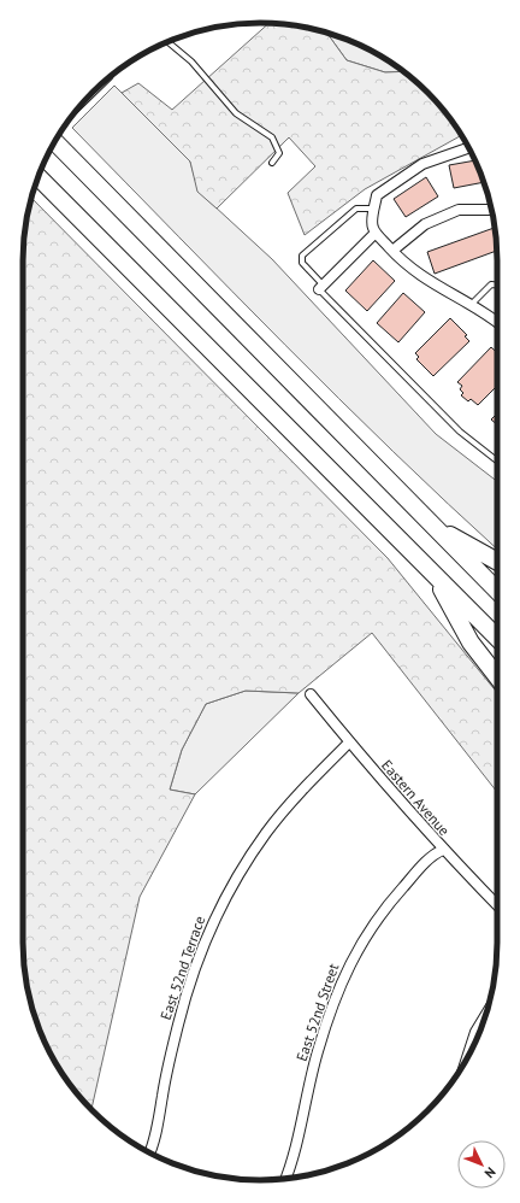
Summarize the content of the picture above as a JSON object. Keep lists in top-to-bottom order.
{
  "streets": {
    "street": ["Eastern Avenue", "East 52nd Terrace", "East 52nd Street"]
  },
  "crossings": [
    ["Eastern Avenue", "East 52nd Terrace"],
    ["Eastern Avenue", "East 52nd Street"]
  ],
  "north": "bottom right"
}
